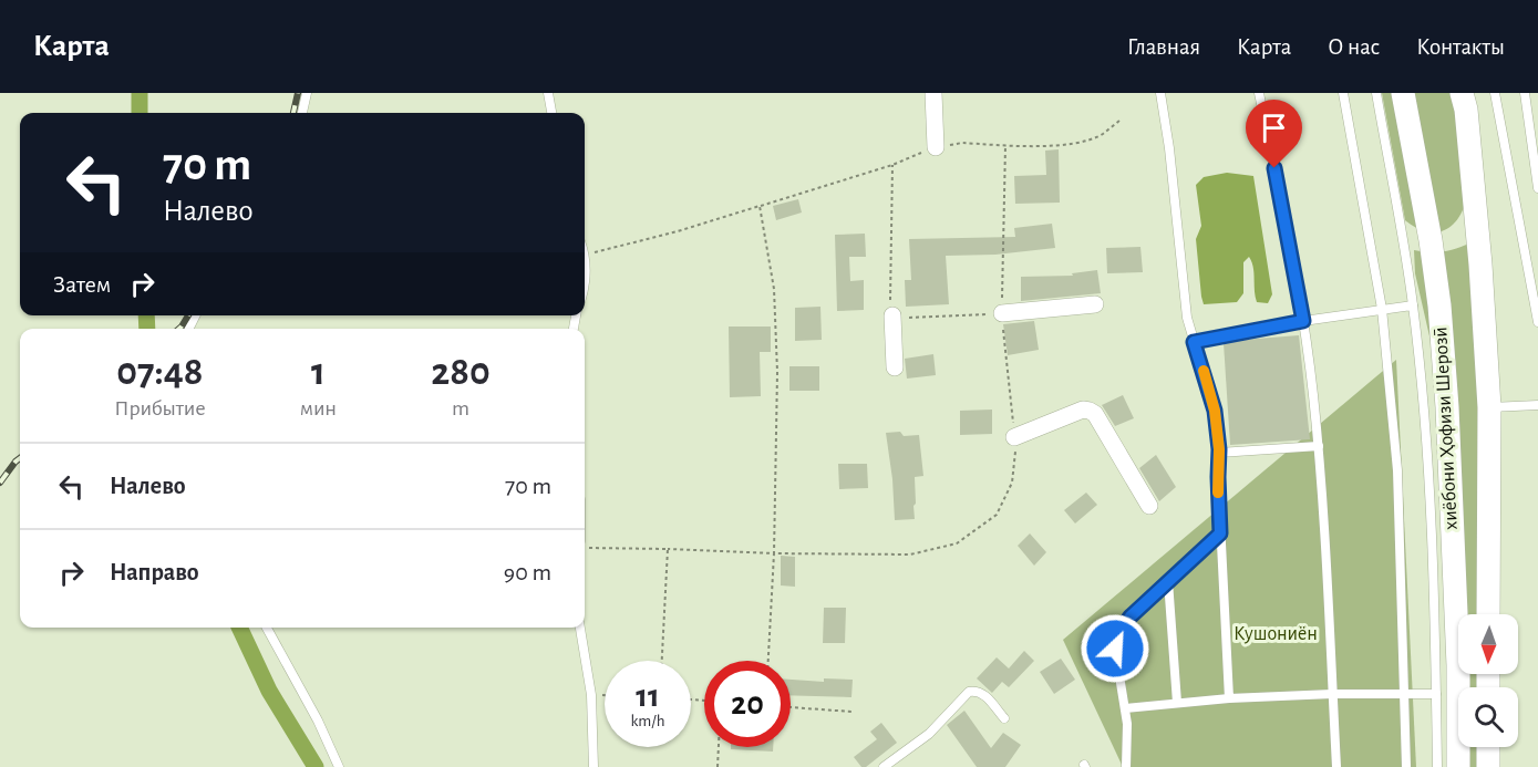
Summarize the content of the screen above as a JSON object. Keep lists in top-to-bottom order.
{
  "streets": {
    "main road": ["хиёбони Ҳофизи Шерозӣ"]
  },
  "parks": ["Кушониён"],
  "north": "bottom",
  "page": {
    "header": "Карта",
    "nav": [
      "Главная",
      "Карта",
      "О нас",
      "Контакты"
    ],
    "turn": ["70 m", "Налево"],
    "then": "Затем",
    "eta": [
      "07:48",
      "Прибытие",
      "1",
      "мин",
      "280",
      "m"
    ],
    "list": [
      {
        "name": "Налево",
        "value": "70 m"
      },
      {
        "name": "Направо",
        "value": "90 m"
      }
    ],
    "speed": "11 km/h",
    "limit": "20"
  }
}
